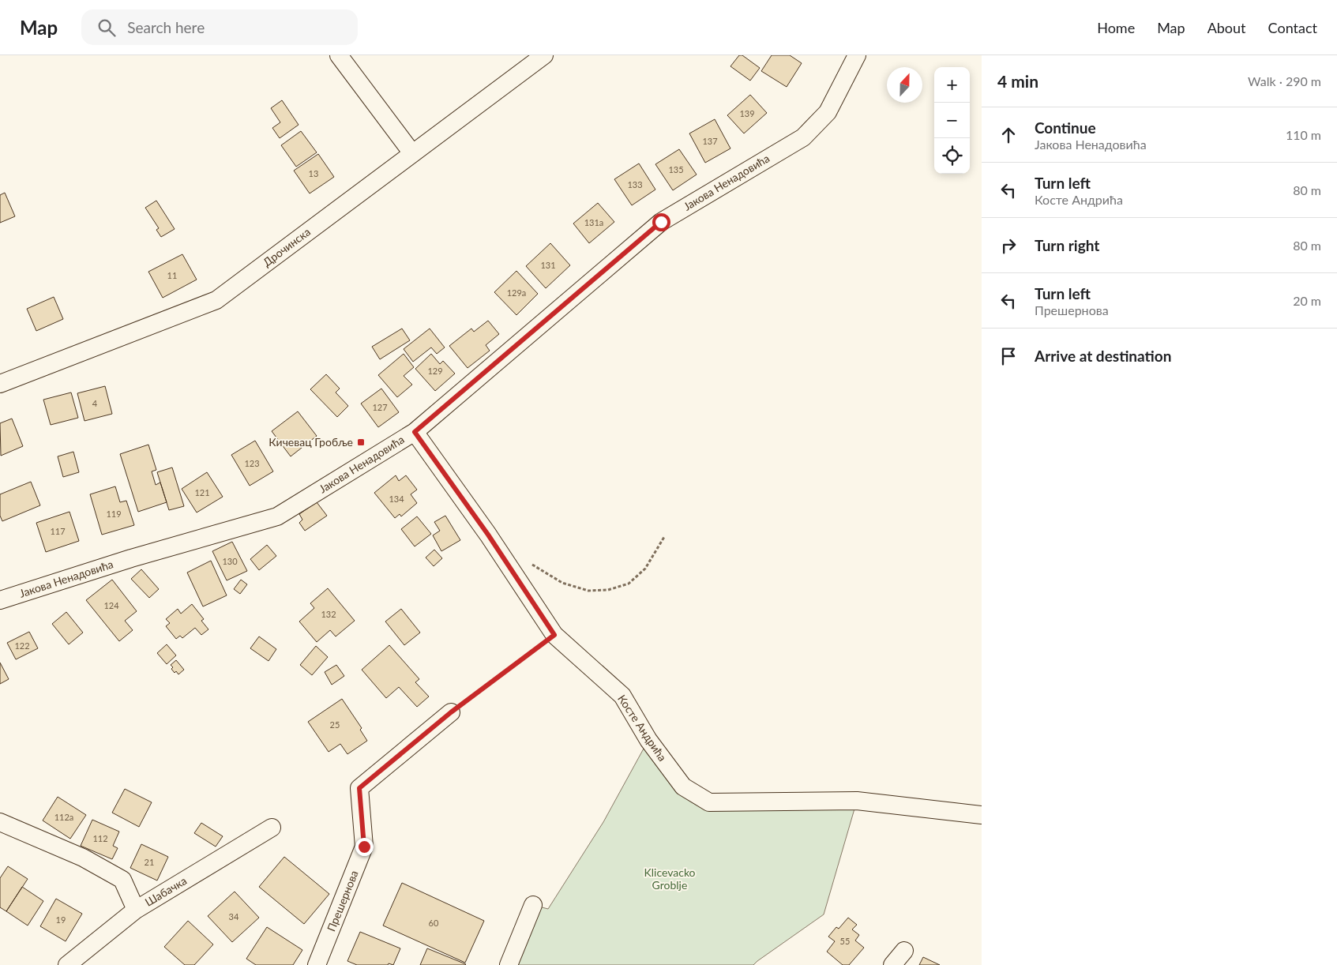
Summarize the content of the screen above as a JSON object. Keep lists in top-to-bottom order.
{
  "streets": {
    "street": [
      "Јакова Ненадовића",
      "Дрочинска",
      "Косте Андрића",
      "Шабачка",
      "Прешернова"
    ]
  },
  "crossings": [
    ["Јакова Ненадовића", "Косте Андрића"]
  ],
  "parks": ["Klicevacko Groblje"],
  "places": {
    "transit": ["Кичевац Гробље"]
  },
  "house_numbers": [
    "139",
    "137",
    "135",
    "13",
    "133",
    "131a",
    "131",
    "11",
    "129a",
    "129",
    "4",
    "127",
    "123",
    "121",
    "134",
    "119",
    "117",
    "130",
    "124",
    "132",
    "122",
    "25",
    "112a",
    "112",
    "21",
    "34",
    "19",
    "60",
    "55"
  ],
  "north": "top",
  "page": {
    "header": "Map",
    "search": "Search here",
    "nav": [
      "Home",
      "Map",
      "About",
      "Contact"
    ],
    "heading": ["4 min", "Walk · 290 m"],
    "map_buttons": ["+", "−"],
    "list": [
      ["Continue", "Јакова Ненадовића", "110 m"],
      ["Turn left", "Косте Андрића", "80 m"],
      ["Turn right", "80 m"],
      ["Turn left", "Прешернова", "20 m"],
      "Arrive at destination"
    ]
  }
}
